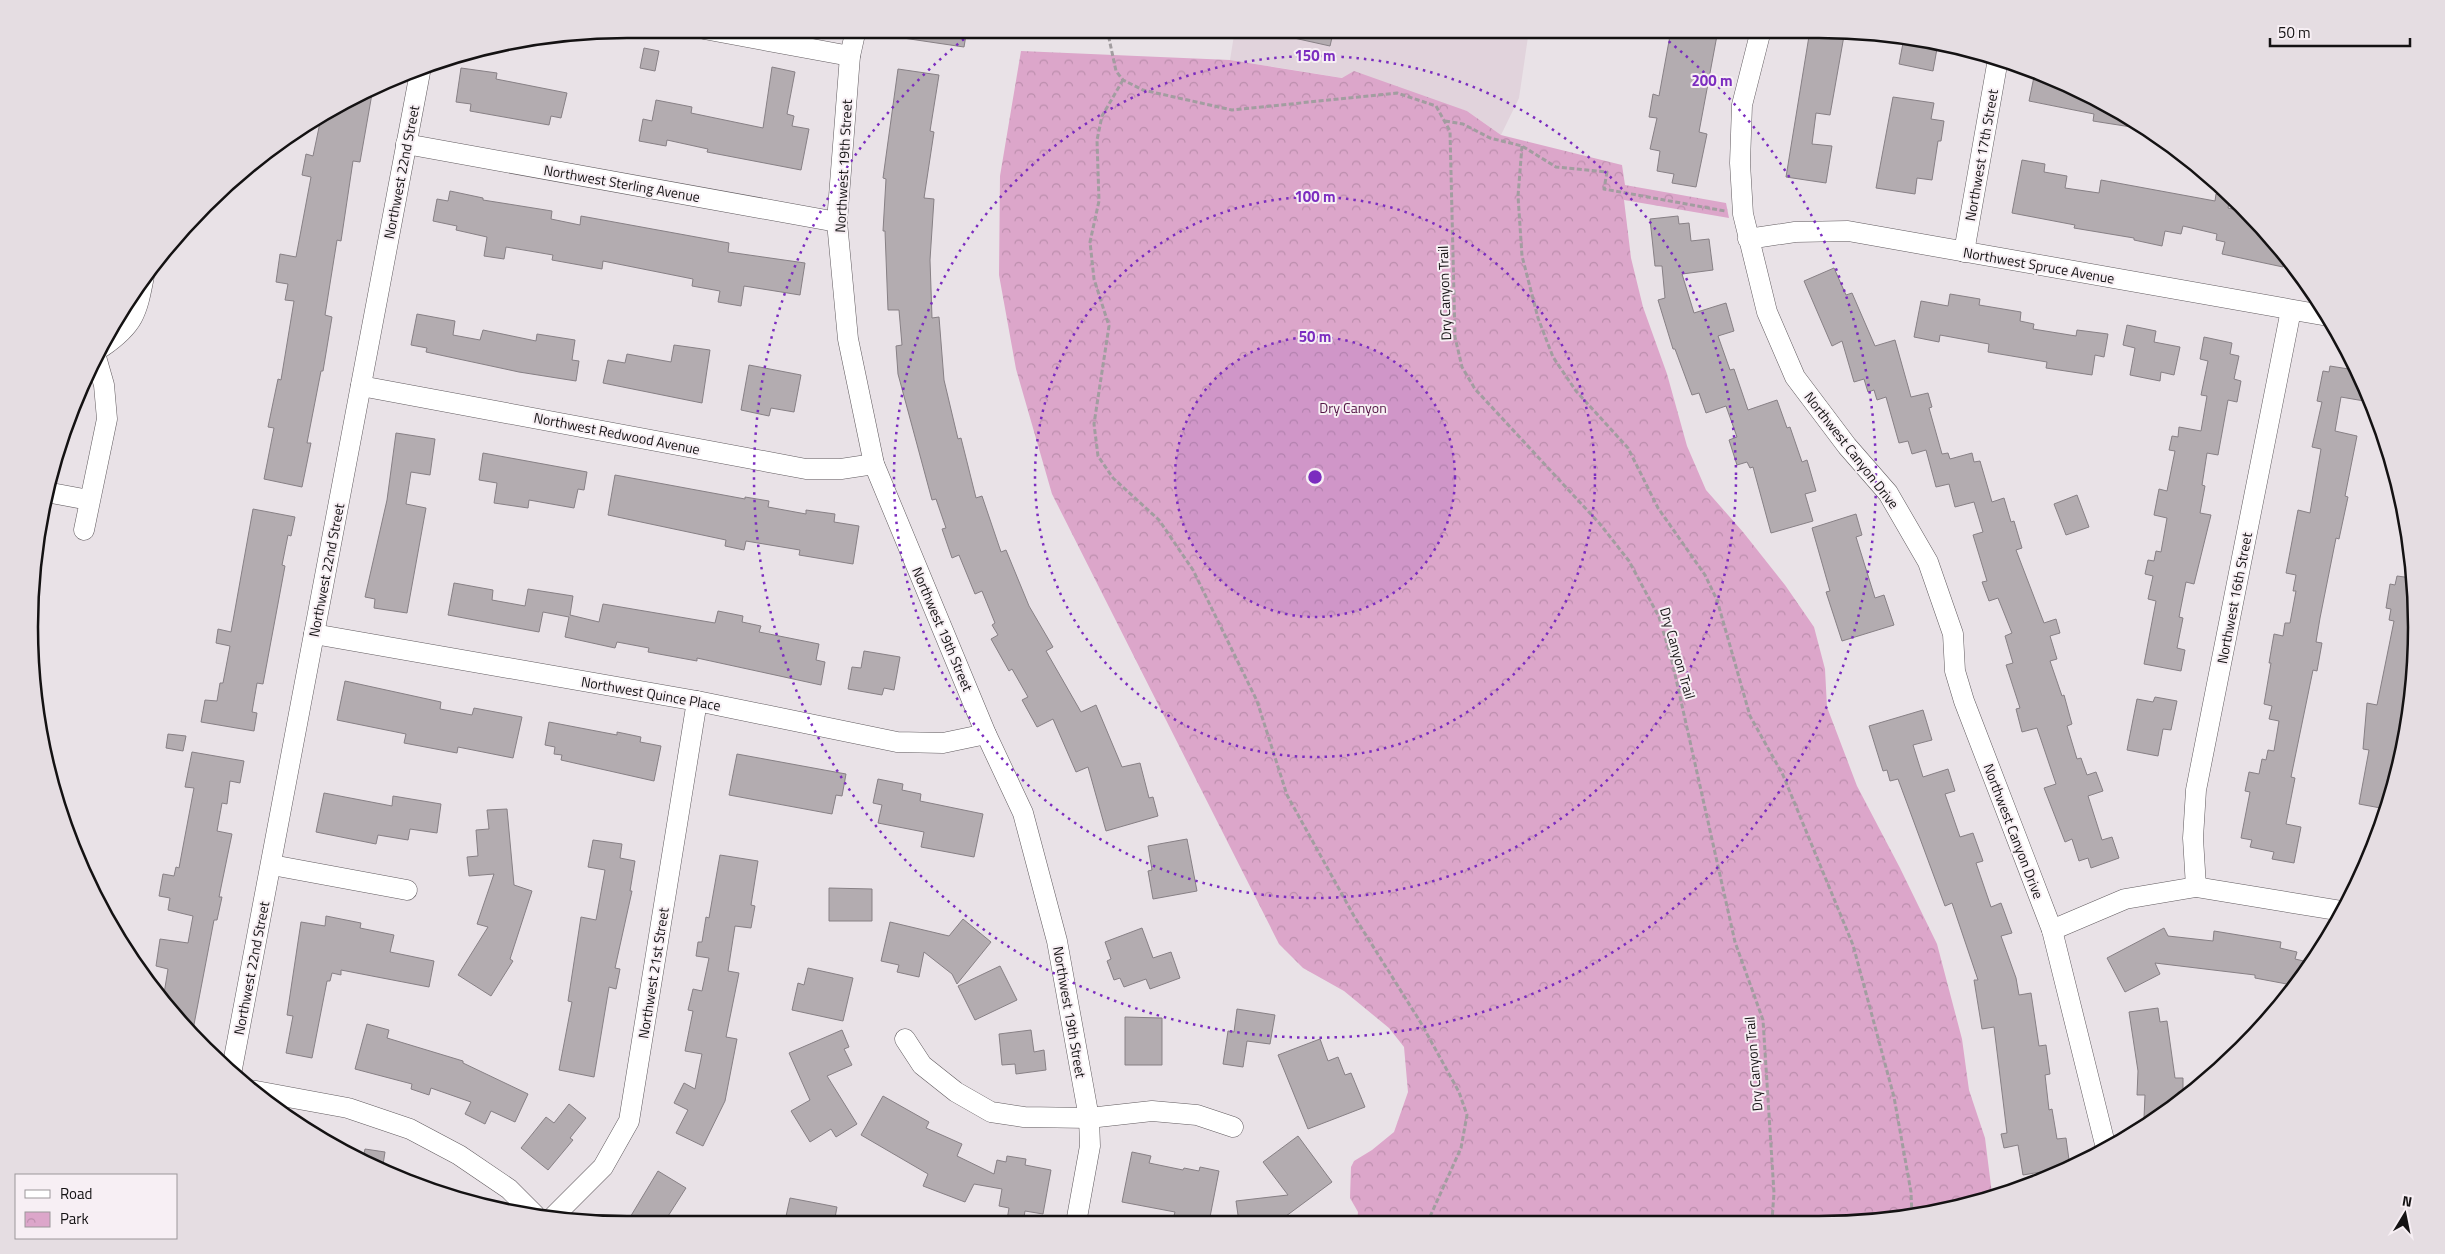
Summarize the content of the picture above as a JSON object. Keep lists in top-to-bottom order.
{
  "streets": {
    "street": [
      "Northwest 17th Street",
      "Northwest 19th Street",
      "Northwest 22nd Street",
      "Northwest Sterling Avenue",
      "Northwest Spruce Avenue",
      "Northwest Redwood Avenue",
      "Northwest Canyon Drive",
      "Northwest 16th Street",
      "Northwest Quince Place",
      "Northwest 21st Street"
    ],
    "path": ["Dry Canyon Trail"]
  },
  "crossings": [
    ["Northwest 17th Street", "Northwest Spruce Avenue"],
    ["Northwest 19th Street", "Northwest Sterling Avenue"],
    ["Northwest 19th Street", "Northwest Redwood Avenue"],
    ["Northwest 19th Street", "Northwest Quince Place"],
    ["Northwest 22nd Street", "Northwest Sterling Avenue"],
    ["Northwest 22nd Street", "Northwest Redwood Avenue"],
    ["Northwest 22nd Street", "Northwest Quince Place"],
    ["Northwest Spruce Avenue", "Northwest Canyon Drive"],
    ["Northwest Spruce Avenue", "Northwest 16th Street"],
    ["Northwest Quince Place", "Northwest 21st Street"]
  ],
  "parks": ["Dry Canyon"],
  "legend": ["Road", "Park"],
  "scale_bar": "50 m",
  "north": "top",
  "rings": [
    "150 m",
    "200 m",
    "100 m",
    "50 m"
  ]
}
